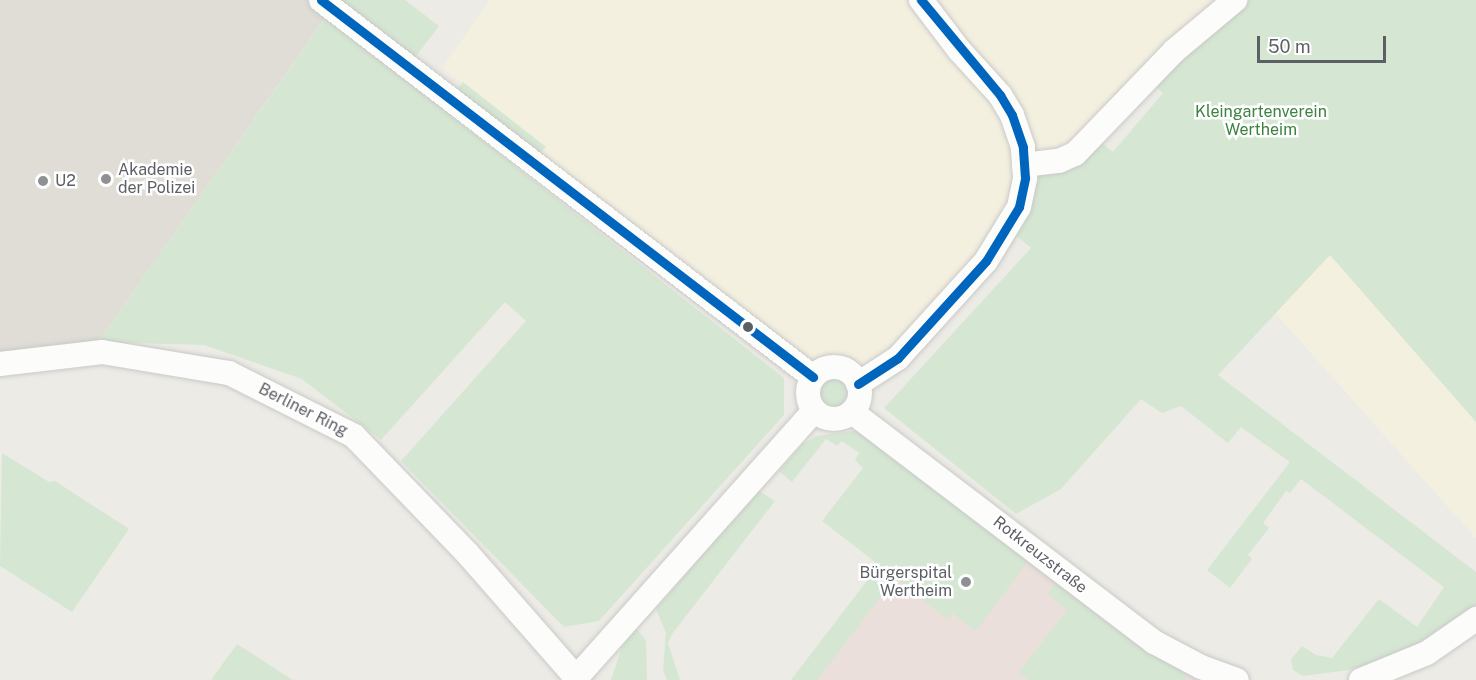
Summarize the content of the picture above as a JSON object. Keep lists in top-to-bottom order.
{
  "streets": {
    "street": ["Berliner Ring", "Rotkreuzstraße"]
  },
  "parks": ["Kleingartenverein Wertheim"],
  "places": ["Akademie der Polizei", "U2", "Bürgerspital Wertheim"],
  "scale_bar": "50 m"
}
